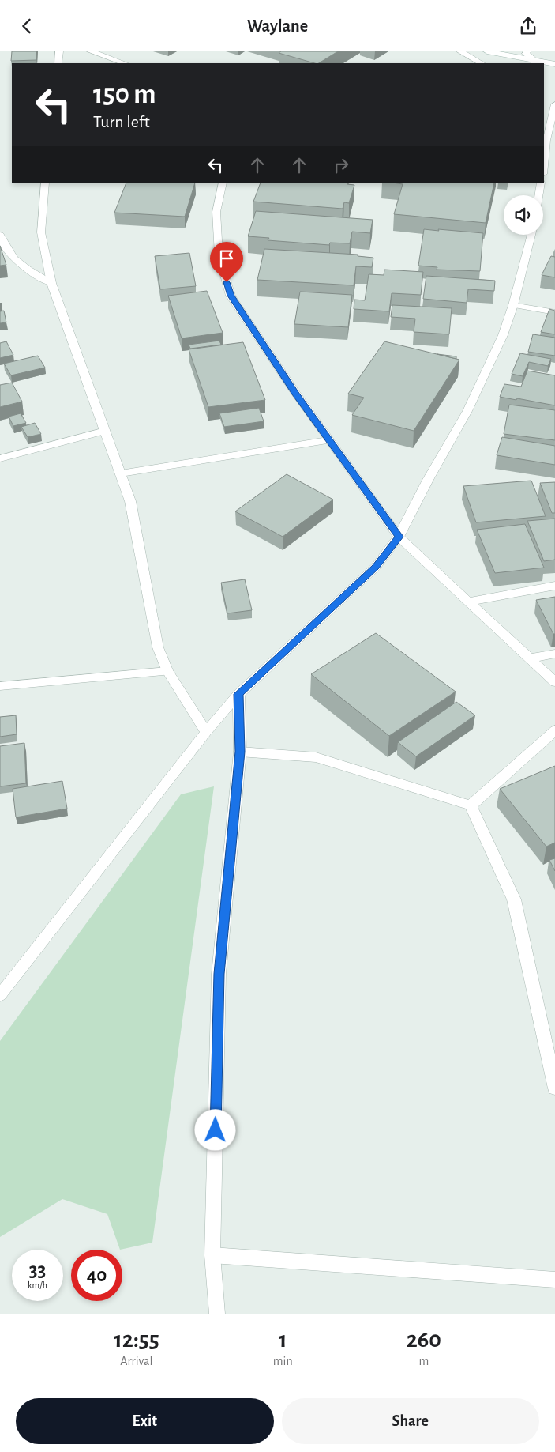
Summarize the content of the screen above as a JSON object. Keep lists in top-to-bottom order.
{
  "page": {
    "header": "Waylane",
    "turn": ["150 m", "Turn left"],
    "speed": "33 km/h",
    "limit": "40",
    "eta": [
      "12:55",
      "Arrival",
      "1",
      "min",
      "260",
      "m"
    ],
    "buttons": ["Exit", "Share"]
  }
}
